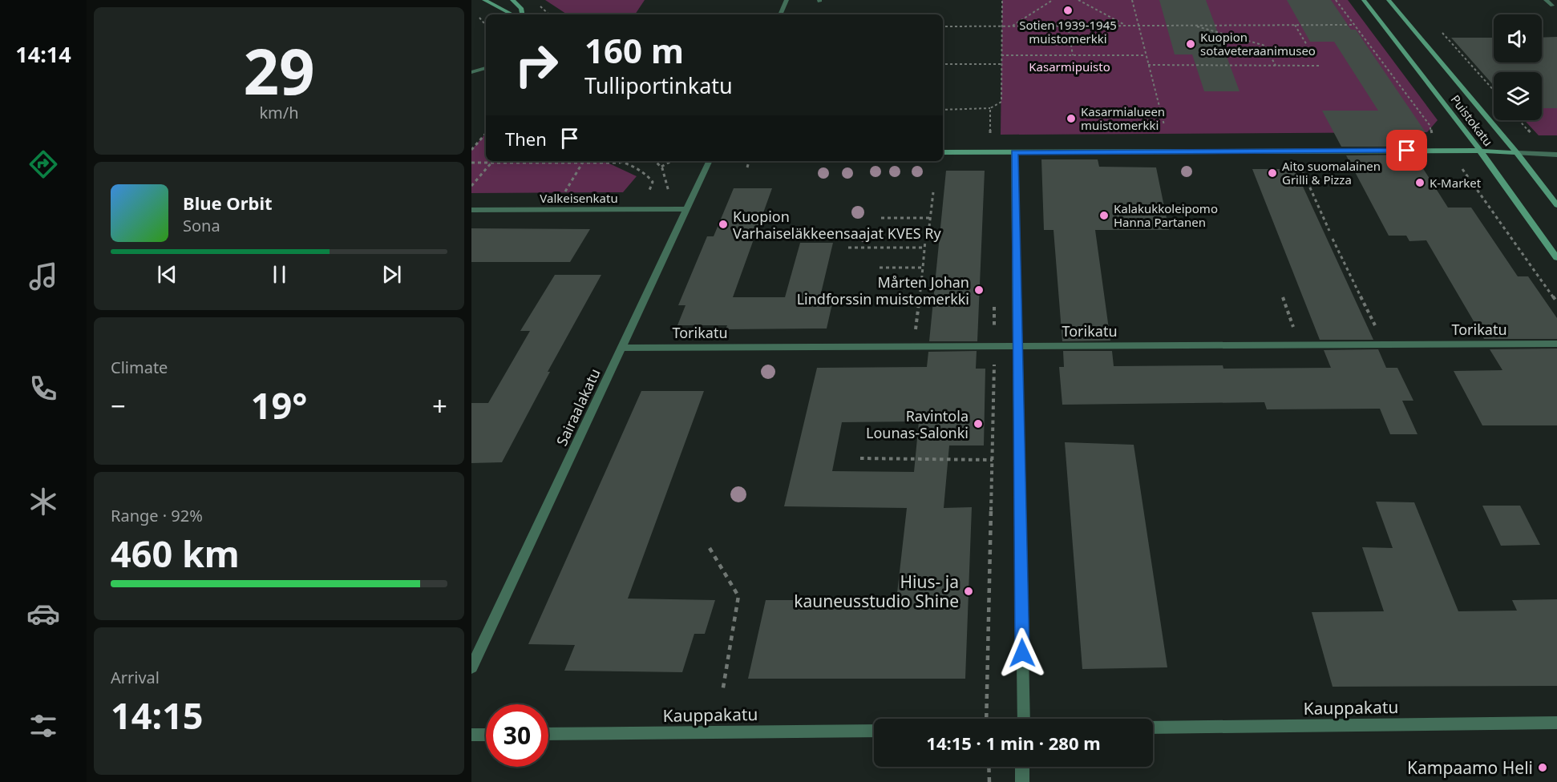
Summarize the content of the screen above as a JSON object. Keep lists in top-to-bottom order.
{
  "streets": {
    "main road": ["Puistokatu"],
    "street": [
      "Valkeisenkatu",
      "Torikatu",
      "Sairaalakatu",
      "Kauppakatu"
    ]
  },
  "crossings": [
    ["Valkeisenkatu", "Sairaalakatu"],
    ["Torikatu", "Sairaalakatu"]
  ],
  "parks": ["Kasarmipuisto"],
  "places": [
    "Sotien 1939-1945 muistomerkki",
    "Kuopion sotaveteraanimuseo",
    "Kasarmialueen muistomerkki",
    "Aito suomalainen Grilli & Pizza",
    "K-Market",
    "Kalakukkoleipomo Hanna Partanen",
    "Kuopion Varhaiseläkkeensaajat KVES Ry",
    "Mårten Johan Lindforssin muistomerkki",
    "Ravintola Lounas-Salonki",
    "Hius- ja kauneusstudio Shine",
    "Kampaamo Heli"
  ],
  "page": {
    "tabs": "14:14",
    "tile": [
      ["29", "km/h"],
      "Climate",
      ["Range · 92%", "460 km"],
      ["Arrival", "14:15"]
    ],
    "turn": ["160 m", "Tulliportinkatu"],
    "then": "Then",
    "song": ["Blue Orbit", "Sona"],
    "heat": ["−", "19°", "+"],
    "limit": "30",
    "trip": "14:15 · 1 min · 280 m"
  }
}
